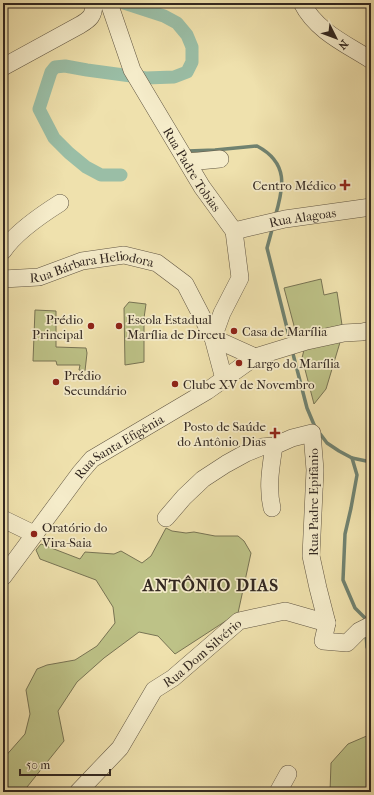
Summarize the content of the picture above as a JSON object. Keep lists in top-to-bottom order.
{
  "streets": {
    "street": [
      "Rua Padre Tobias",
      "Rua Alagoas",
      "Rua Bárbara Heliodora",
      "Rua Santa Efigênia",
      "Rua Padre Epifânio",
      "Rua Dom Silvério"
    ]
  },
  "crossings": [
    ["Rua Padre Tobias", "Rua Alagoas"],
    ["Rua Padre Tobias", "Rua Bárbara Heliodora"],
    ["Rua Bárbara Heliodora", "Rua Santa Efigênia"],
    ["Rua Padre Epifânio", "Rua Dom Silvério"]
  ],
  "districts": ["ANTÔNIO DIAS"],
  "places": {
    "health": ["Centro Médico", "Posto de Saúde do Antônio Dias"],
    "other": [
      "Prédio Principal",
      "Escola Estadual Marília de Dirceu",
      "Casa de Marília",
      "Largo do Marília",
      "Prédio Secundário",
      "Clube XV de Novembro",
      "Oratório do Vira-Saia"
    ]
  },
  "scale_bar": "50 m",
  "north": "bottom right"
}
